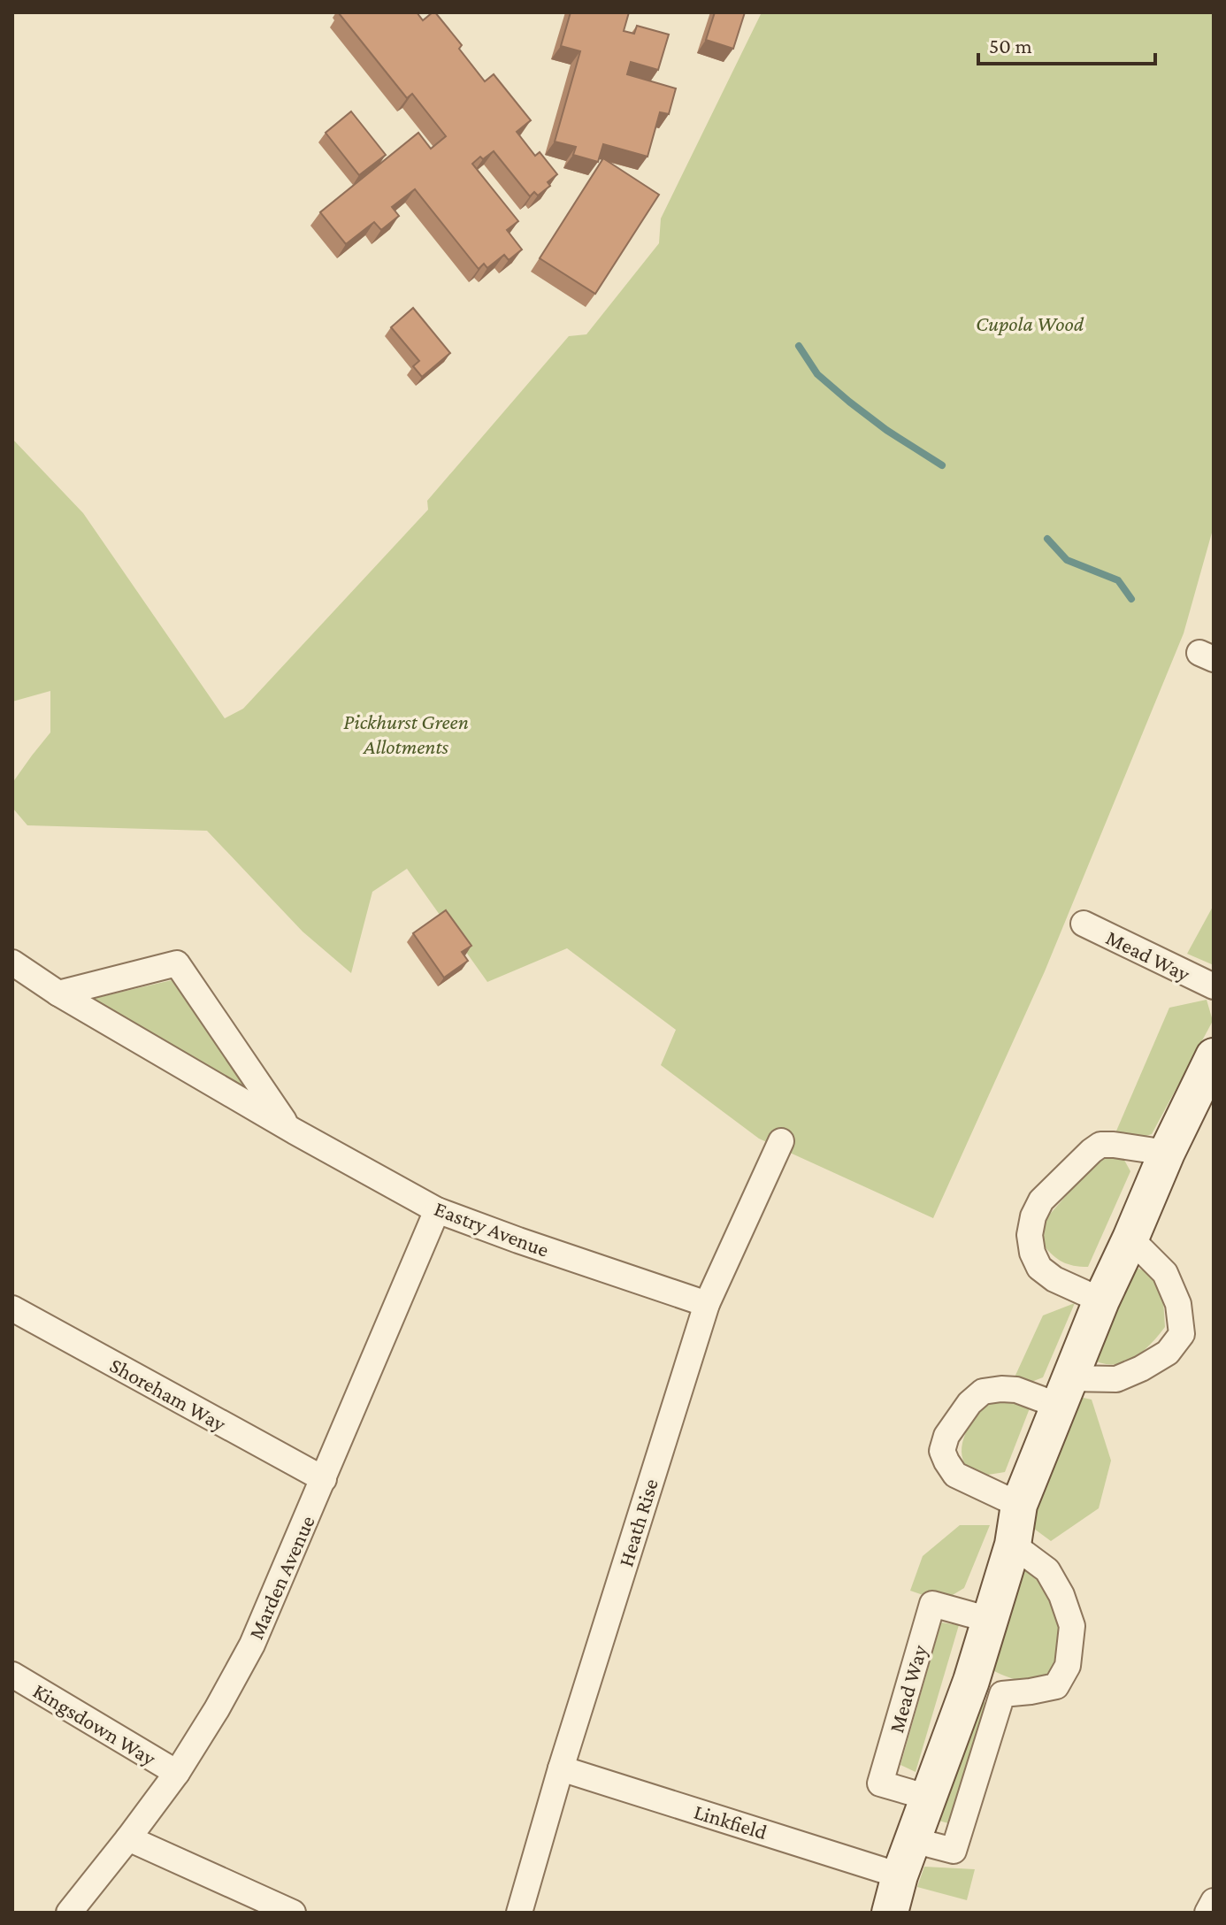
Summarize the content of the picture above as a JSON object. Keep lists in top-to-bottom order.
{
  "streets": {
    "street": [
      "Mead Way",
      "Eastry Avenue",
      "Shoreham Way",
      "Heath Rise",
      "Marden Avenue",
      "Kingsdown Way",
      "Linkfield"
    ]
  },
  "crossings": [
    ["Eastry Avenue", "Heath Rise"],
    ["Eastry Avenue", "Marden Avenue"],
    ["Shoreham Way", "Marden Avenue"],
    ["Heath Rise", "Linkfield"],
    ["Marden Avenue", "Kingsdown Way"]
  ],
  "parks": ["Cupola Wood", "Pickhurst Green Allotments"],
  "scale_bar": "50 m"
}
